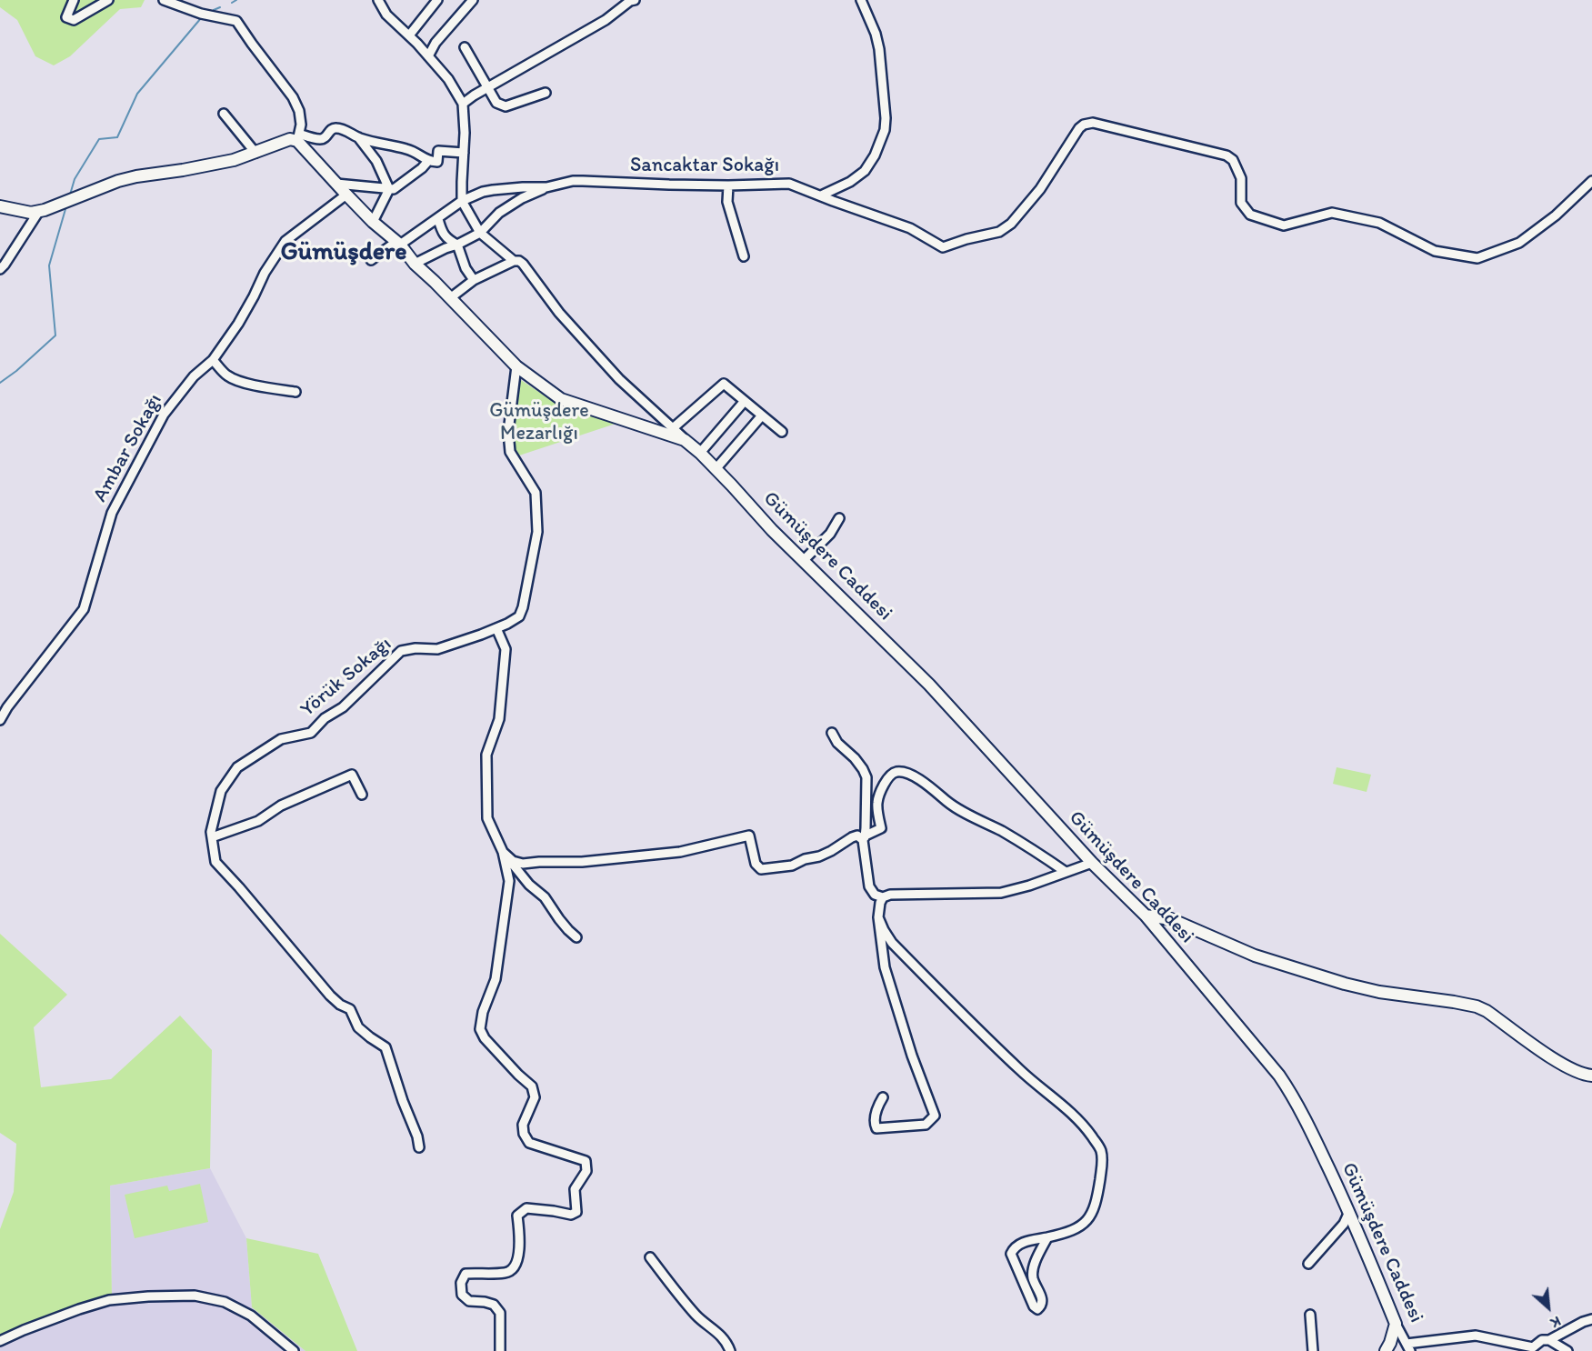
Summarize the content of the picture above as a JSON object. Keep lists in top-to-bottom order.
{
  "streets": {
    "street": [
      "Sancaktar Sokağı",
      "Ambar Sokağı",
      "Gümüşdere Caddesi",
      "Yörük Sokağı"
    ]
  },
  "crossings": [
    ["Sancaktar Sokağı", "Gümüşdere Caddesi"],
    ["Ambar Sokağı", "Gümüşdere Caddesi"],
    ["Gümüşdere Caddesi", "Yörük Sokağı"]
  ],
  "districts": ["Gümüşdere"],
  "parks": ["Gümüşdere Mezarlığı"],
  "north": "bottom right"
}
